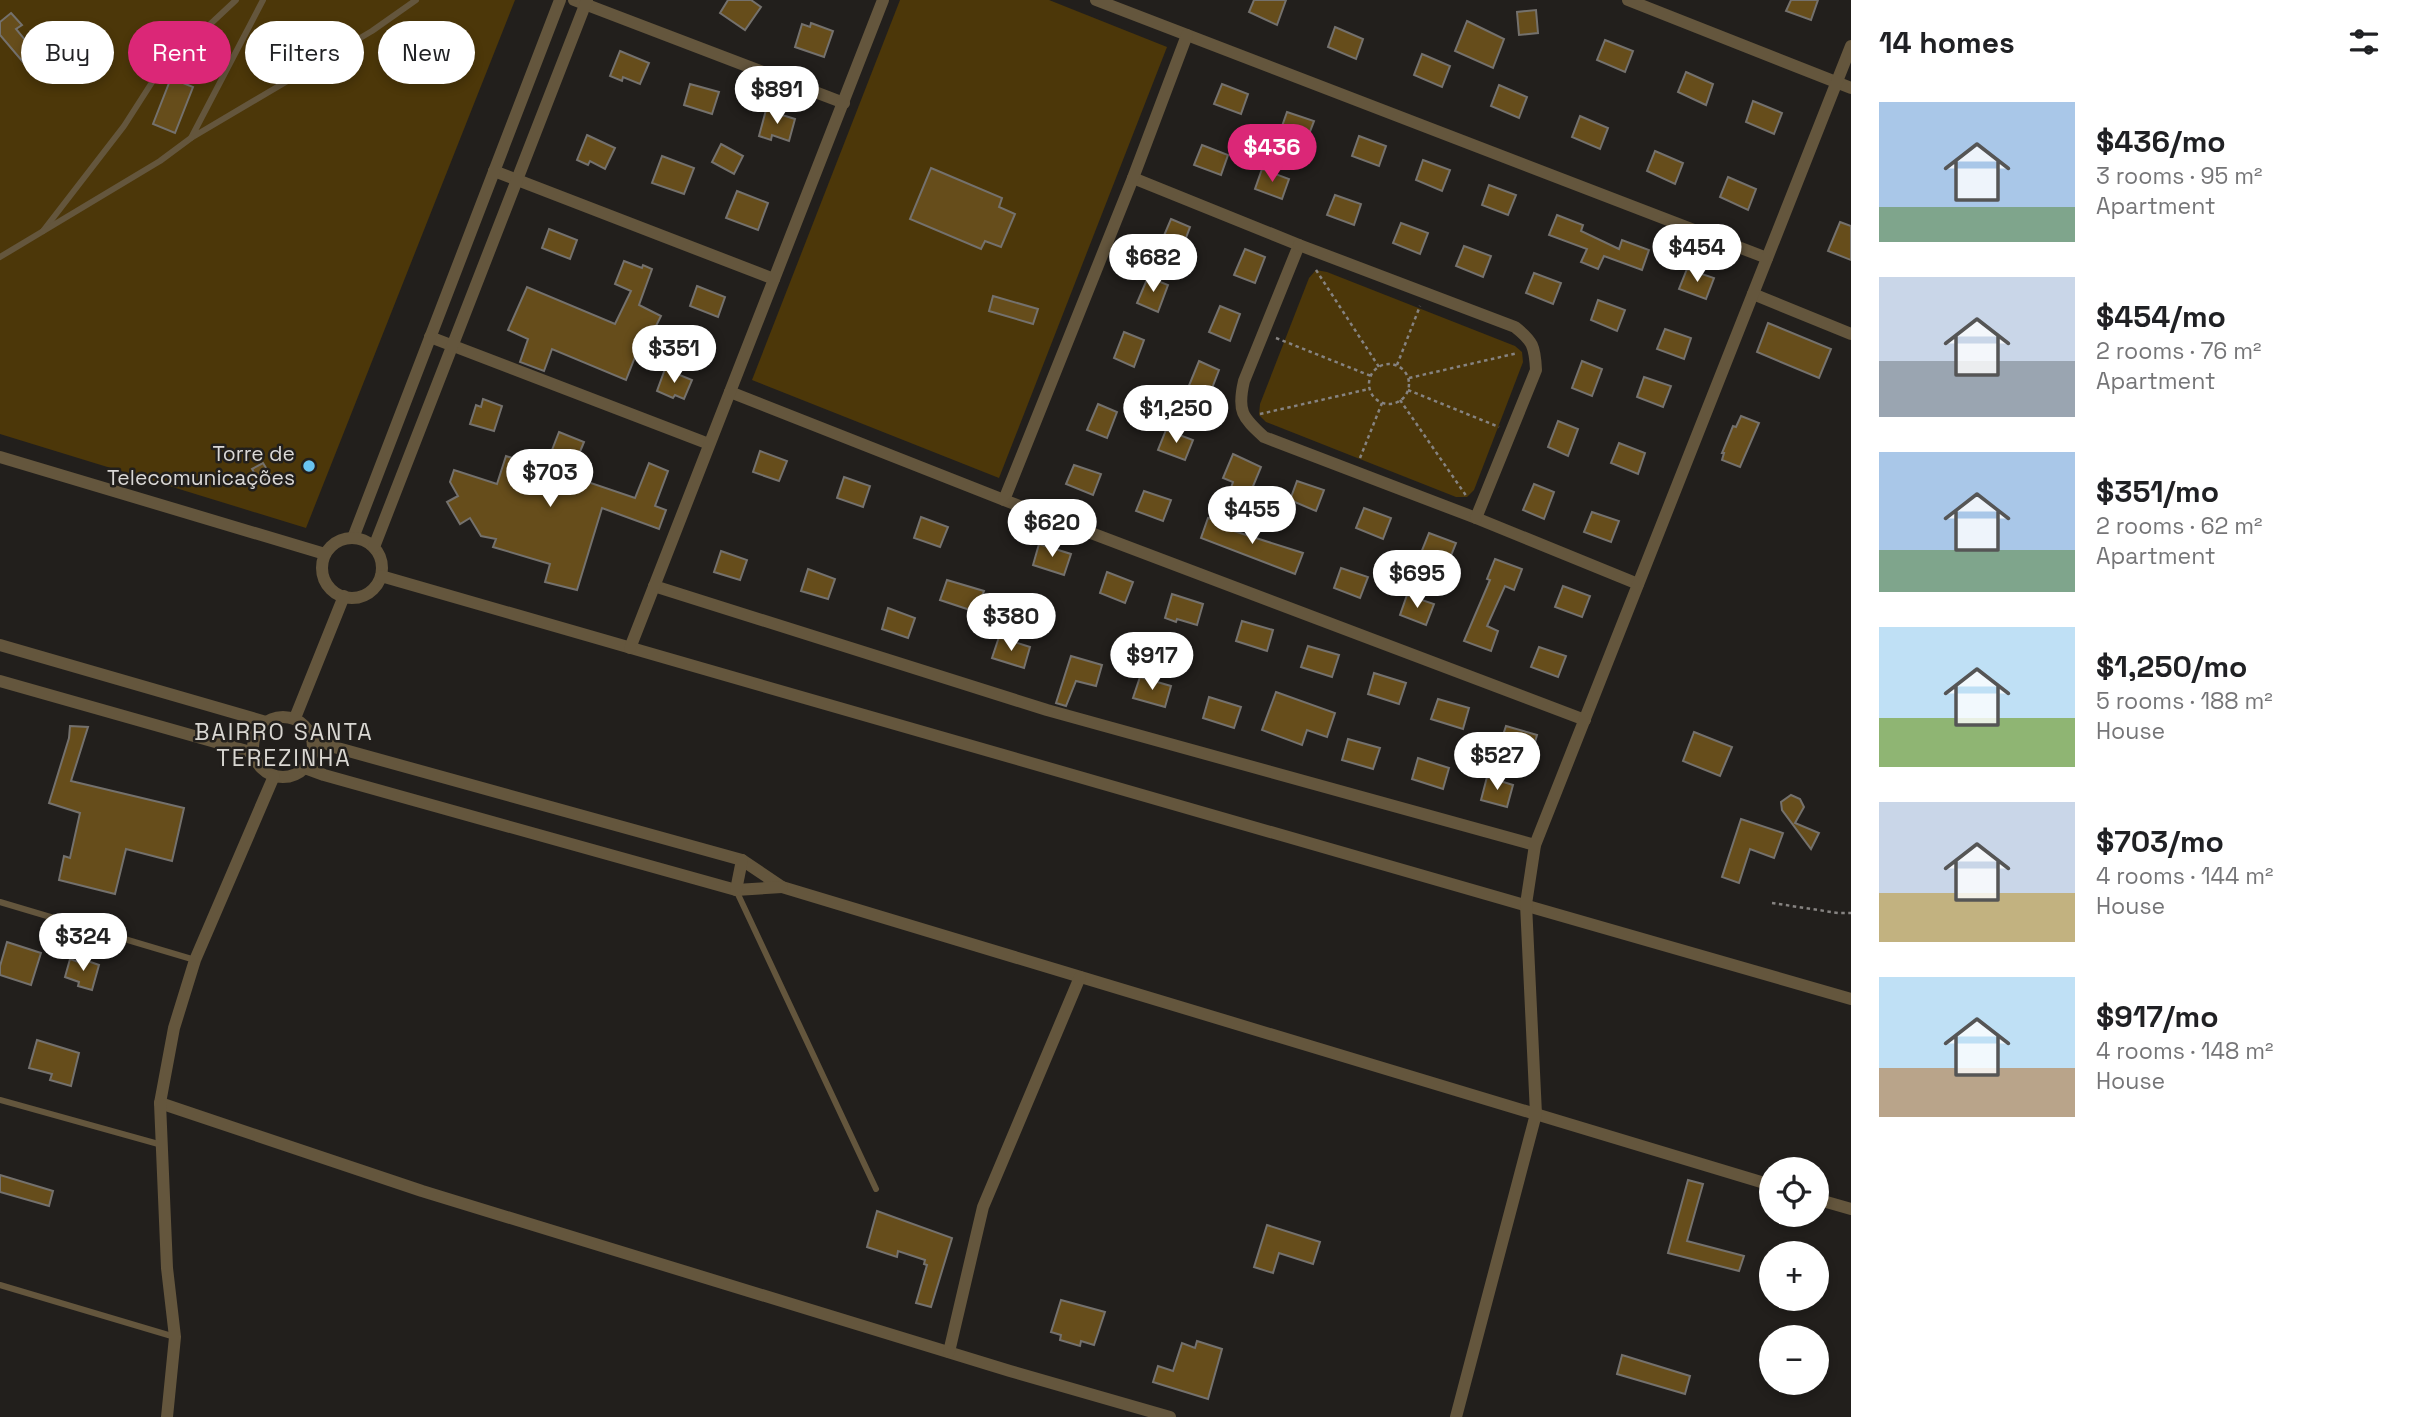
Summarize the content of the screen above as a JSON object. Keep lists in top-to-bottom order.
{
  "districts": ["BAIRRO SANTA TEREZINHA"],
  "places": ["Torre de Telecomunicações"],
  "page": {
    "heading": "14 homes",
    "chip": [
      "Buy",
      "Rent",
      "Filters",
      "New"
    ],
    "price": [
      "$891",
      "$436",
      "$454",
      "$682",
      "$351",
      "$1,250",
      "$703",
      "$455",
      "$620",
      "$695",
      "$380",
      "$917",
      "$527",
      "$324"
    ],
    "list": [
      {
        "name": "$436/mo",
        "note": "3 rooms · 95 m² · Apartment"
      },
      {
        "name": "$454/mo",
        "note": "2 rooms · 76 m² · Apartment"
      },
      {
        "name": "$351/mo",
        "note": "2 rooms · 62 m² · Apartment"
      },
      {
        "name": "$1,250/mo",
        "note": "5 rooms · 188 m² · House"
      },
      {
        "name": "$703/mo",
        "note": "4 rooms · 144 m² · House"
      },
      {
        "name": "$917/mo",
        "note": "4 rooms · 148 m² · House"
      }
    ],
    "map_buttons": ["+", "−"]
  }
}
